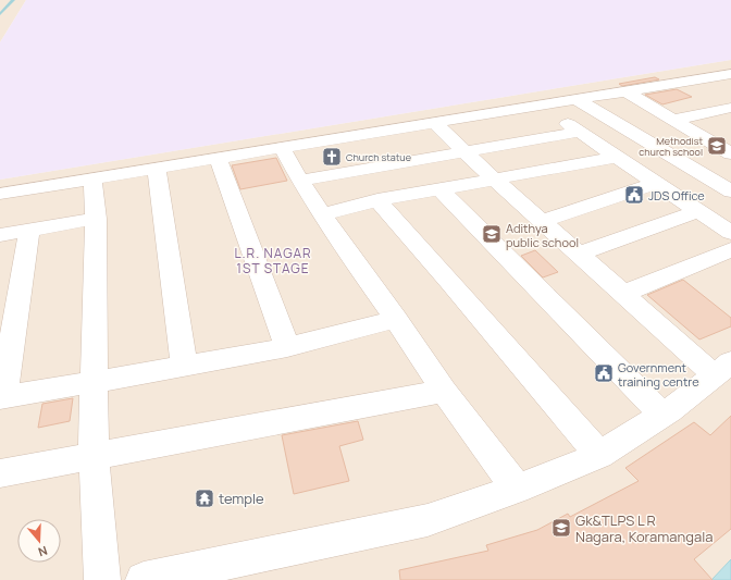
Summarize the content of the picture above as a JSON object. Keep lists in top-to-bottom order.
{
  "districts": ["L.R. NAGAR 1ST STAGE"],
  "places": {
    "school or university": ["Methodist church school", "Adithya public school", "Gk&TLPS L R Nagara, Koramangala"],
    "church": ["Church statue"],
    "public building": ["JDS Office", "Government training centre"],
    "temple": ["temple"]
  },
  "north": "bottom"
}
